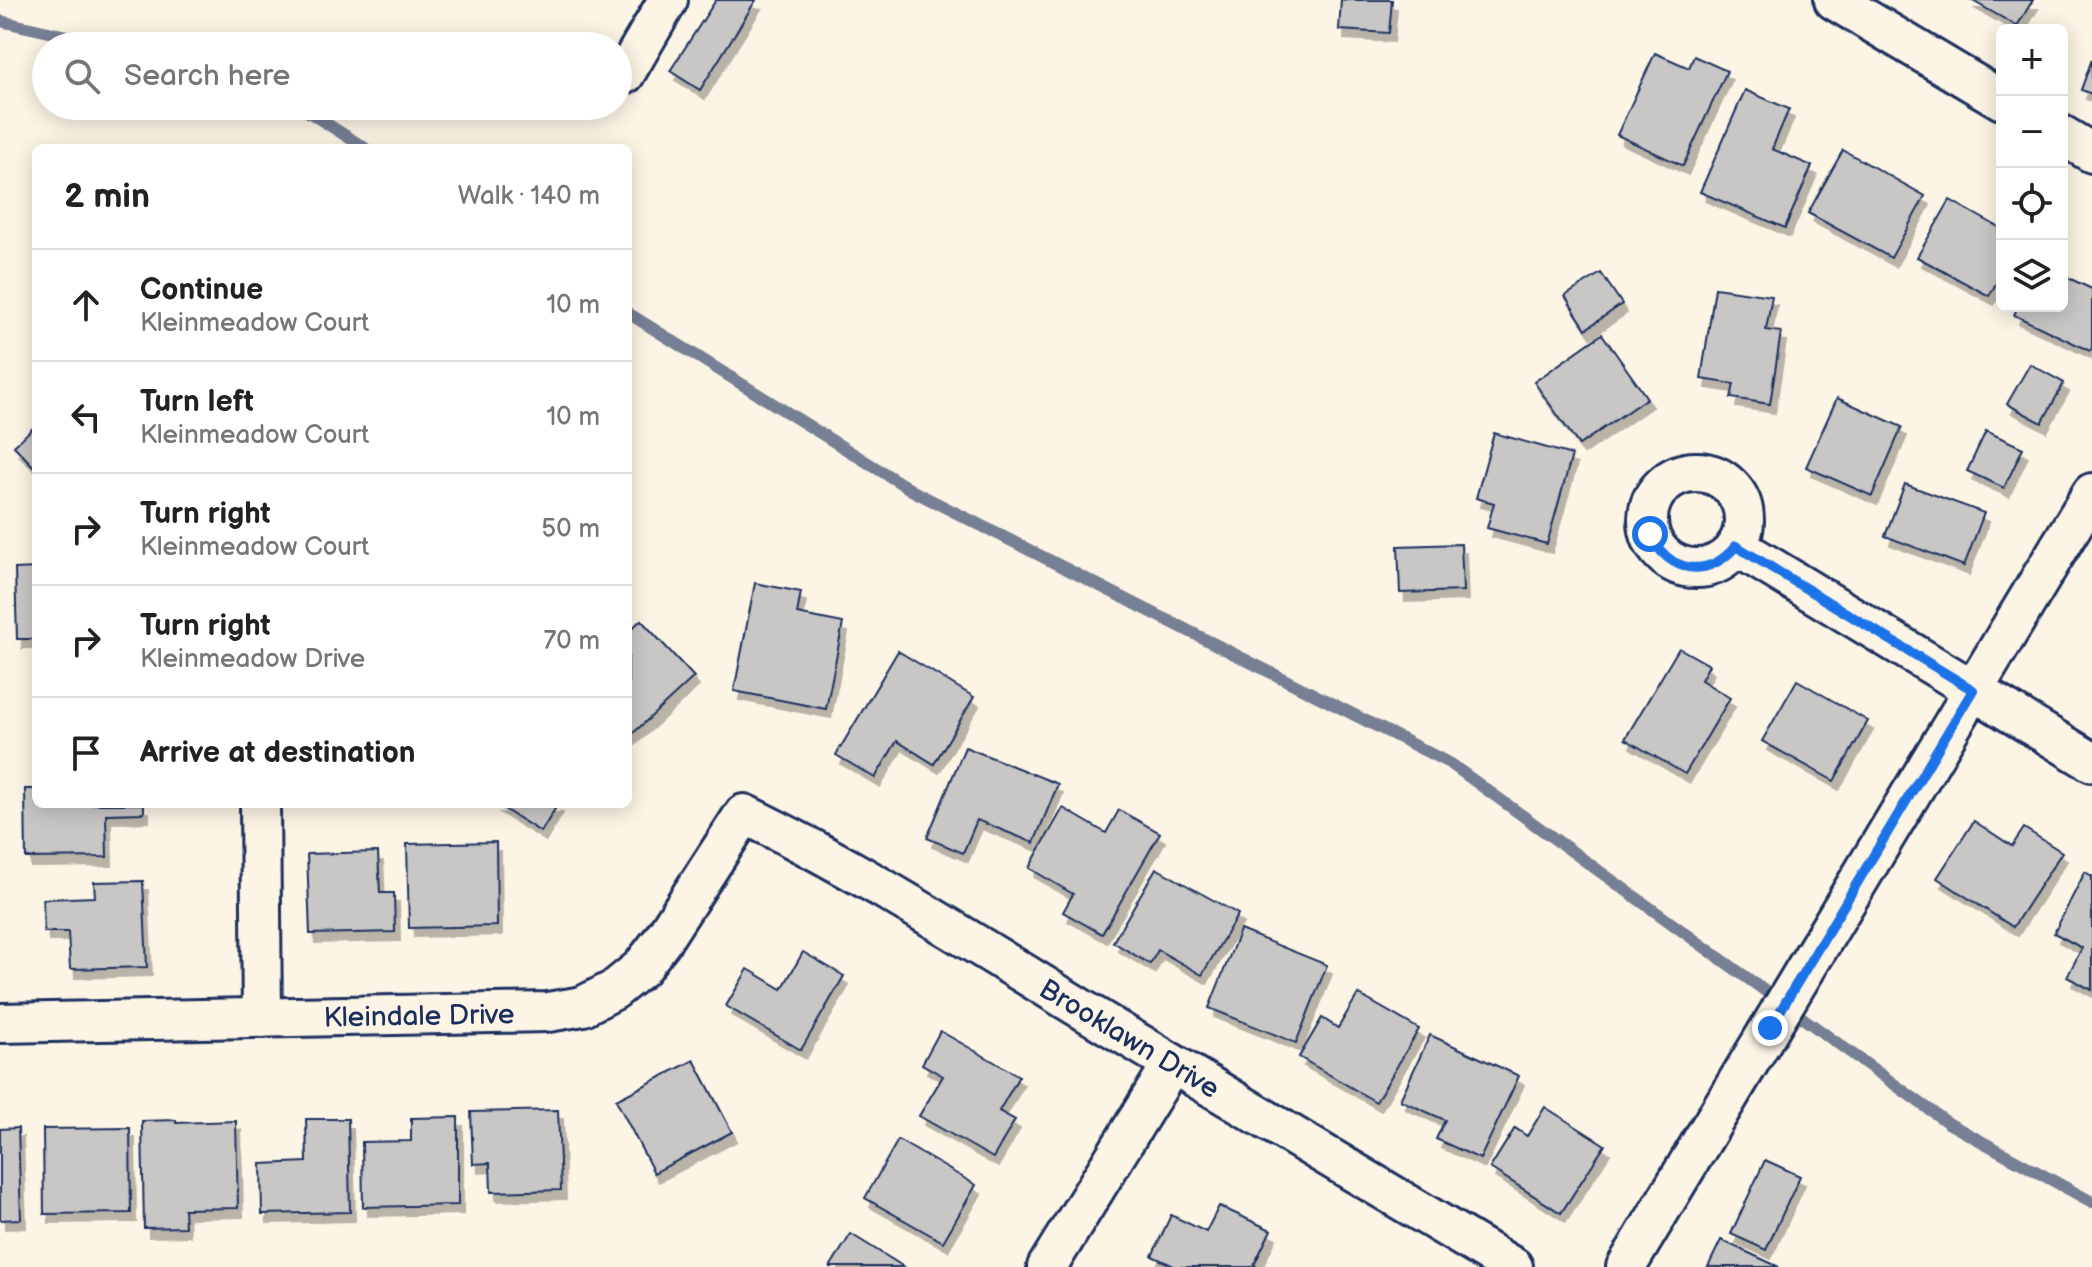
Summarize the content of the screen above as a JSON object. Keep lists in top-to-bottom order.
{
  "streets": {
    "street": ["Kleindale Drive", "Brooklawn Drive"]
  },
  "crossings": [
    ["Kleindale Drive", "Brooklawn Drive"]
  ],
  "page": {
    "map_buttons": ["+", "−"],
    "search": "Search here",
    "heading": ["2 min", "Walk · 140 m"],
    "list": [
      ["Continue", "Kleinmeadow Court", "10 m"],
      ["Turn left", "Kleinmeadow Court", "10 m"],
      ["Turn right", "Kleinmeadow Court", "50 m"],
      ["Turn right", "Kleinmeadow Drive", "70 m"],
      "Arrive at destination"
    ]
  }
}
